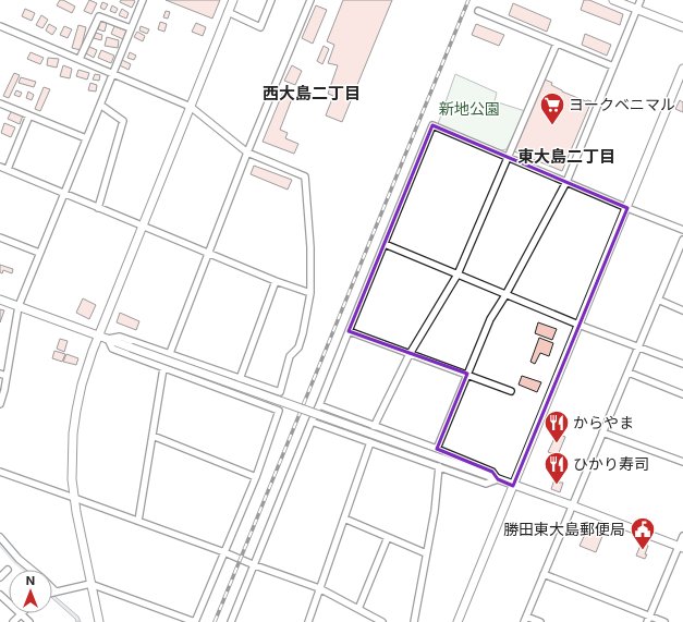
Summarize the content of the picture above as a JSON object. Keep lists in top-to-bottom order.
{
  "districts": ["西大島二丁目", "東大島二丁目"],
  "parks": ["新地公園"],
  "places": {
    "supermarket": ["ヨークベニマル"],
    "restaurant": ["からやま", "ひかり寿司"],
    "public building": ["勝田東大島郵便局"]
  },
  "north": "top"
}
